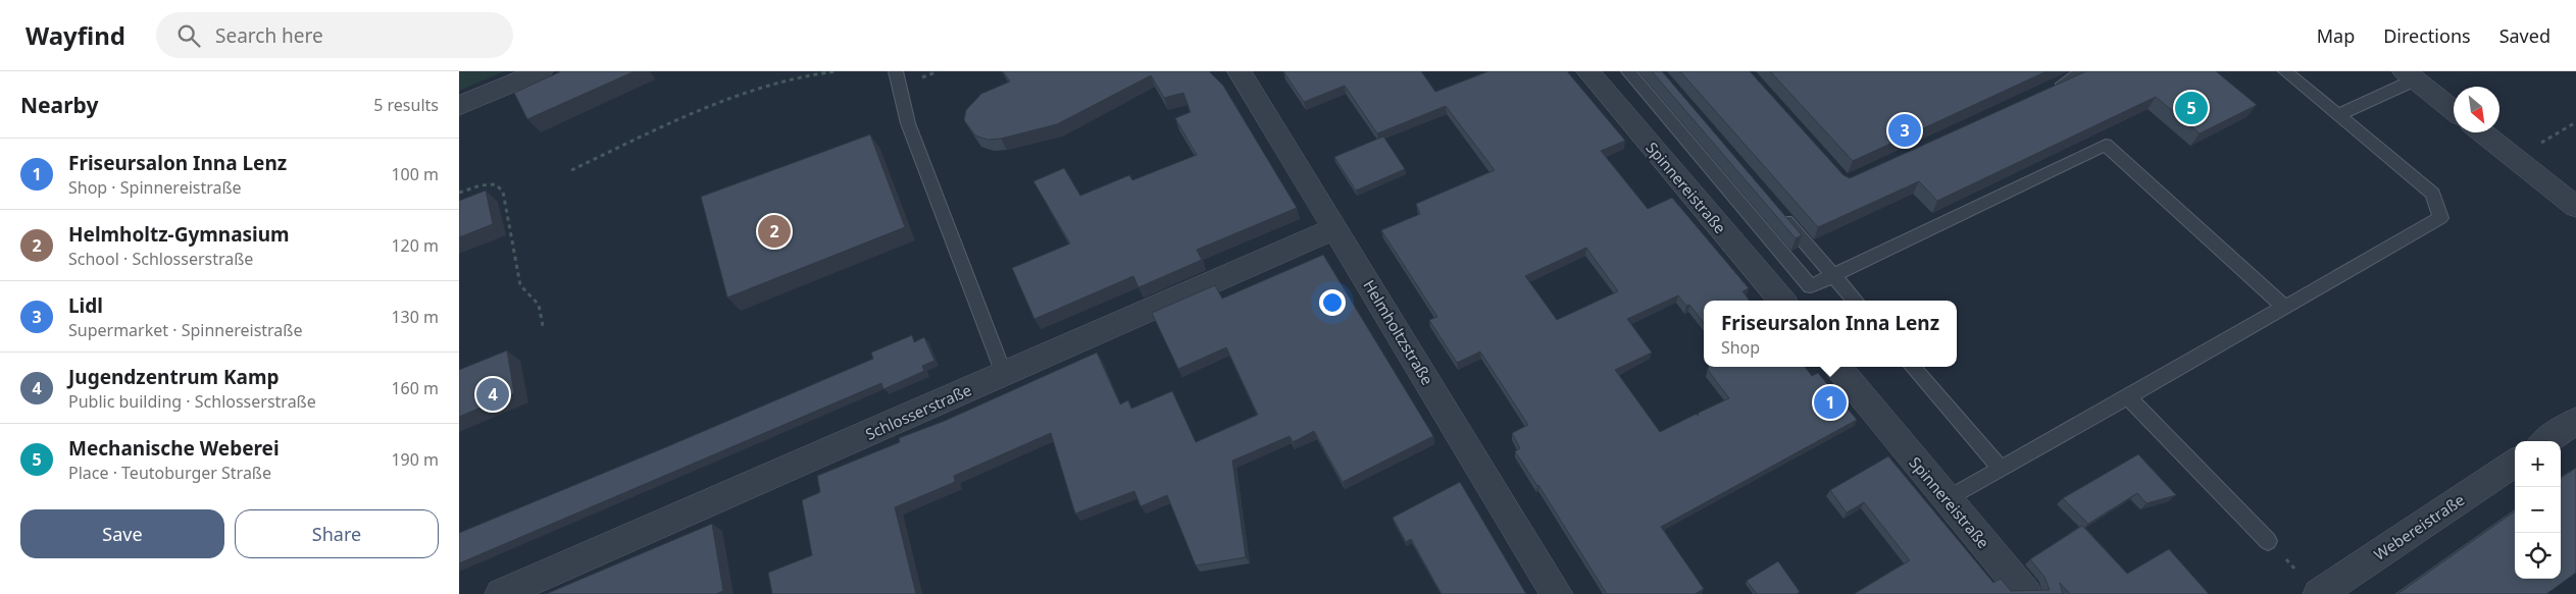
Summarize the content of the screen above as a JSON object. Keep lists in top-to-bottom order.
{
  "streets": {
    "street": [
      "Spinnereistraße",
      "Helmholtzstraße",
      "Schlosserstraße",
      "Webereistraße"
    ]
  },
  "crossings": [
    ["Helmholtzstraße", "Schlosserstraße"]
  ],
  "north": "bottom right",
  "page": {
    "header": "Wayfind",
    "search": "Search here",
    "nav": ["Map", "Directions", "Saved"],
    "heading": ["Nearby", "5 results"],
    "pins": [
      "5",
      "3",
      "2",
      "4",
      "1"
    ],
    "list": [
      {
        "mark": "1",
        "name": "Friseursalon Inna Lenz",
        "note": "Shop · Spinnereistraße",
        "value": "100 m"
      },
      {
        "mark": "2",
        "name": "Helmholtz-Gymnasium",
        "note": "School · Schlosserstraße",
        "value": "120 m"
      },
      {
        "mark": "3",
        "name": "Lidl",
        "note": "Supermarket · Spinnereistraße",
        "value": "130 m"
      },
      {
        "mark": "4",
        "name": "Jugendzentrum Kamp",
        "note": "Public building · Schlosserstraße",
        "value": "160 m"
      },
      {
        "mark": "5",
        "name": "Mechanische Weberei",
        "note": "Place · Teutoburger Straße",
        "value": "190 m"
      }
    ],
    "popup": ["Friseursalon Inna Lenz", "Shop"],
    "map_buttons": ["+", "−"],
    "buttons": ["Save", "Share"]
  }
}
